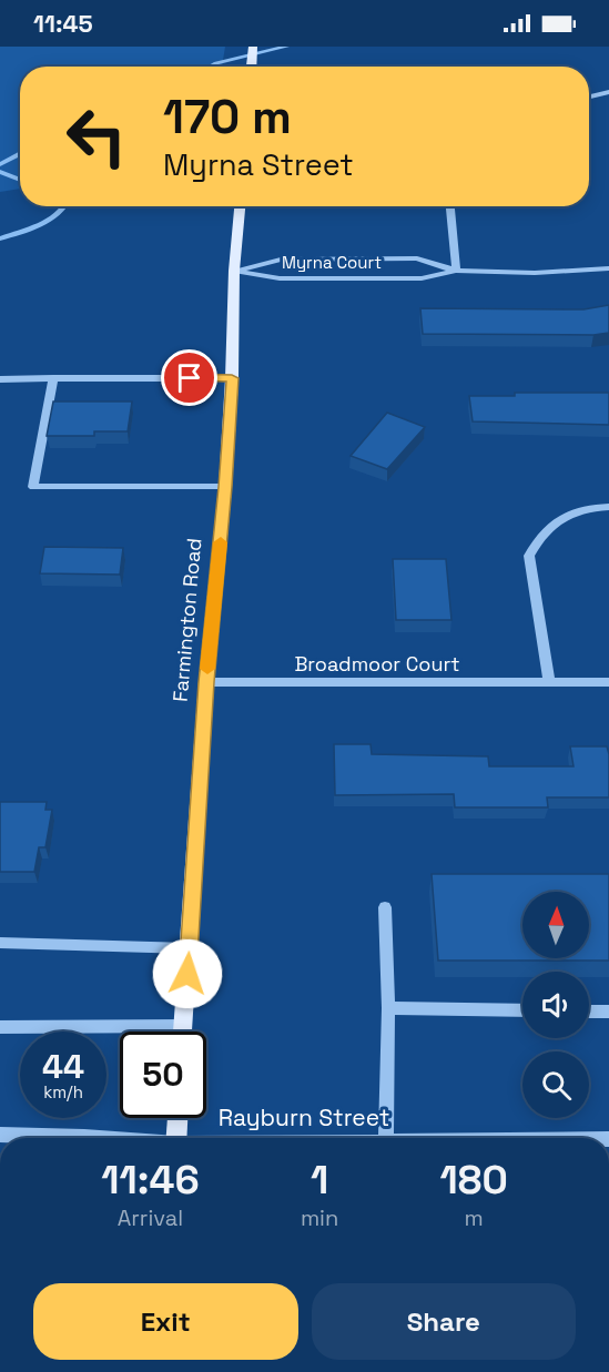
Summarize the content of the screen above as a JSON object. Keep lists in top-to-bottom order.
{
  "streets": {
    "main road": ["Farmington Road"],
    "street": ["Myrna Court", "Broadmoor Court", "Rayburn Street"]
  },
  "crossings": [
    ["Myrna Court", "Farmington Road"],
    ["Farmington Road", "Broadmoor Court"]
  ],
  "north": "top",
  "page": {
    "status": "11:45",
    "turn": ["170 m", "Myrna Street"],
    "speed": "44 km/h",
    "limit": "50",
    "eta": [
      "11:46",
      "Arrival",
      "1",
      "min",
      "180",
      "m"
    ],
    "buttons": ["Exit", "Share"]
  }
}
